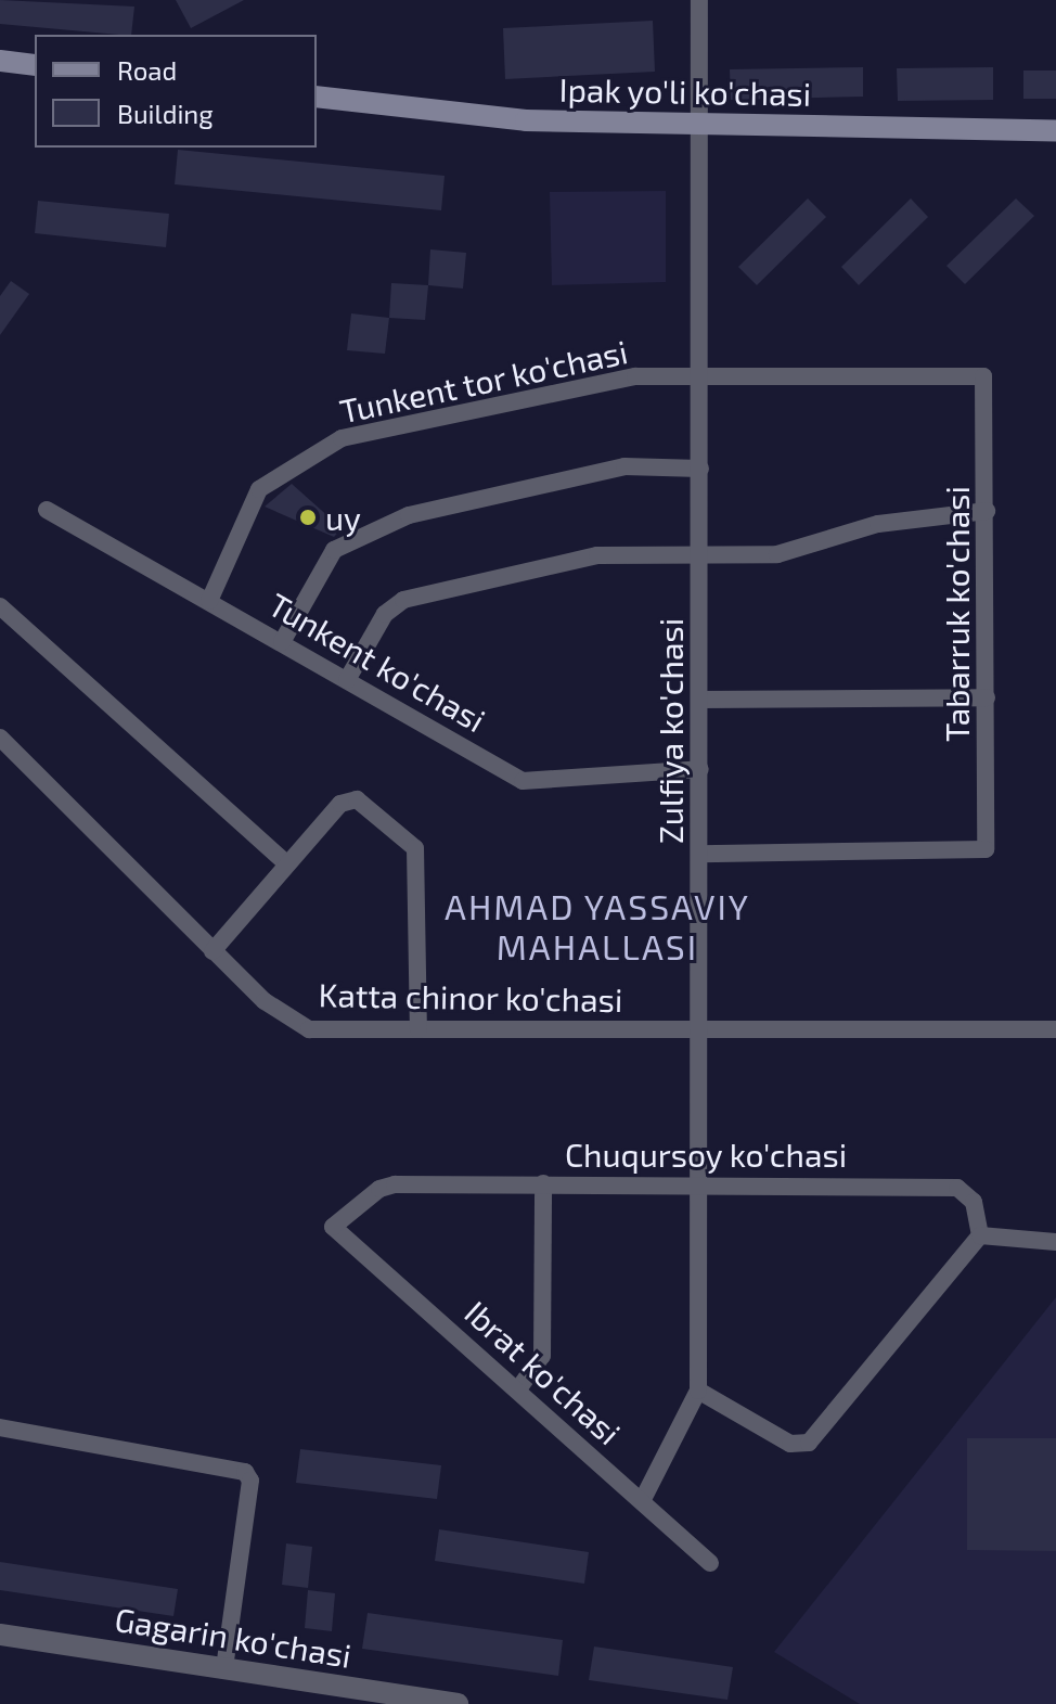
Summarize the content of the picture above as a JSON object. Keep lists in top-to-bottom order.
{
  "streets": {
    "main road": ["Ipak yo'li ko'chasi"],
    "street": [
      "Tunkent tor ko'chasi",
      "Tabarruk ko'chasi",
      "Tunkent ko'chasi",
      "Zulfiya ko'chasi",
      "Katta chinor ko'chasi",
      "Chuqursoy ko'chasi",
      "Ibrat ko'chasi",
      "Gagarin ko'chasi"
    ]
  },
  "crossings": [
    ["Ipak yo'li ko'chasi", "Zulfiya ko'chasi"],
    ["Tunkent tor ko'chasi", "Tabarruk ko'chasi"],
    ["Tunkent tor ko'chasi", "Tunkent ko'chasi"],
    ["Tunkent tor ko'chasi", "Zulfiya ko'chasi"],
    ["Tabarruk ko'chasi", "Zulfiya ko'chasi"],
    ["Tunkent ko'chasi", "Zulfiya ko'chasi"],
    ["Zulfiya ko'chasi", "Katta chinor ko'chasi"],
    ["Zulfiya ko'chasi", "Chuqursoy ko'chasi"],
    ["Zulfiya ko'chasi", "Ibrat ko'chasi"],
    ["Chuqursoy ko'chasi", "Ibrat ko'chasi"]
  ],
  "districts": ["AHMAD YASSAVIY MAHALLASI"],
  "places": ["uy"],
  "legend": ["Road", "Building"]
}
